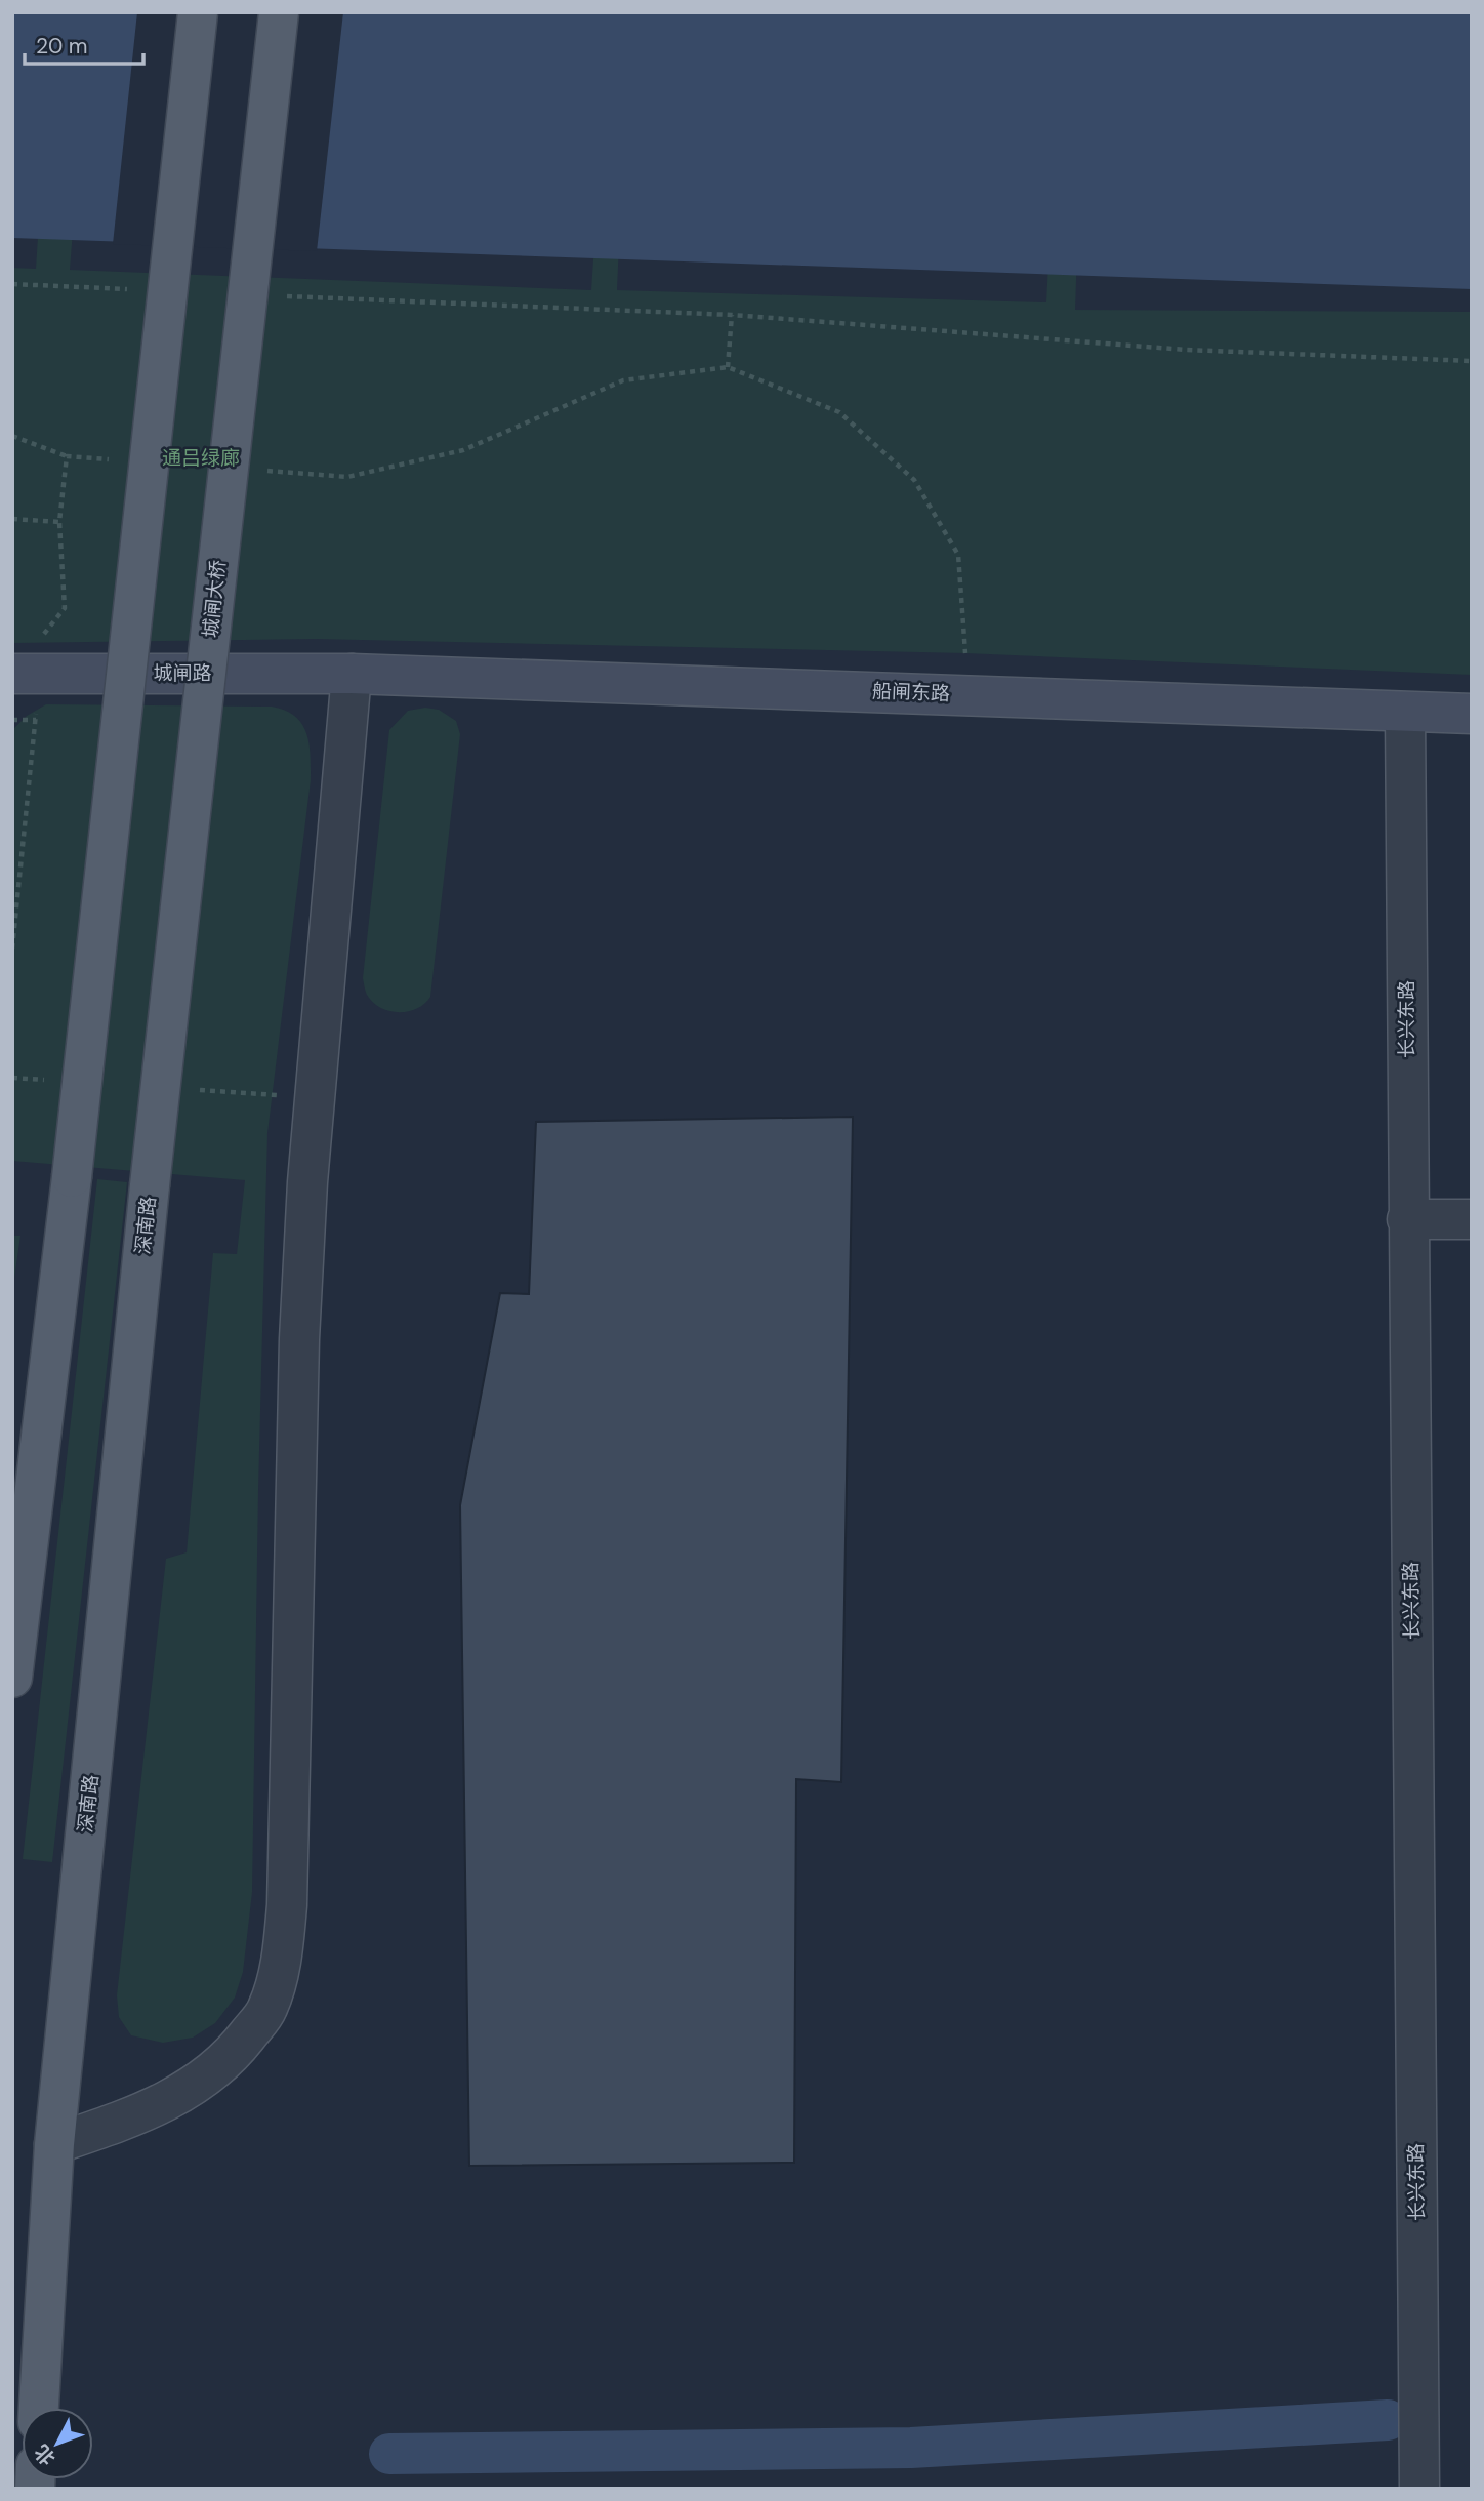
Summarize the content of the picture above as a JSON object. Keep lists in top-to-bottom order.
{
  "streets": {
    "main road": ["城闸大桥", "深南路"],
    "street": ["城闸路", "船闸东路", "长兴东路"]
  },
  "crossings": [
    ["城闸大桥", "深南路"],
    ["城闸路", "船闸东路"],
    ["船闸东路", "长兴东路"]
  ],
  "parks": ["通吕绿廊"],
  "scale_bar": "20 m",
  "north": "bottom left"
}
